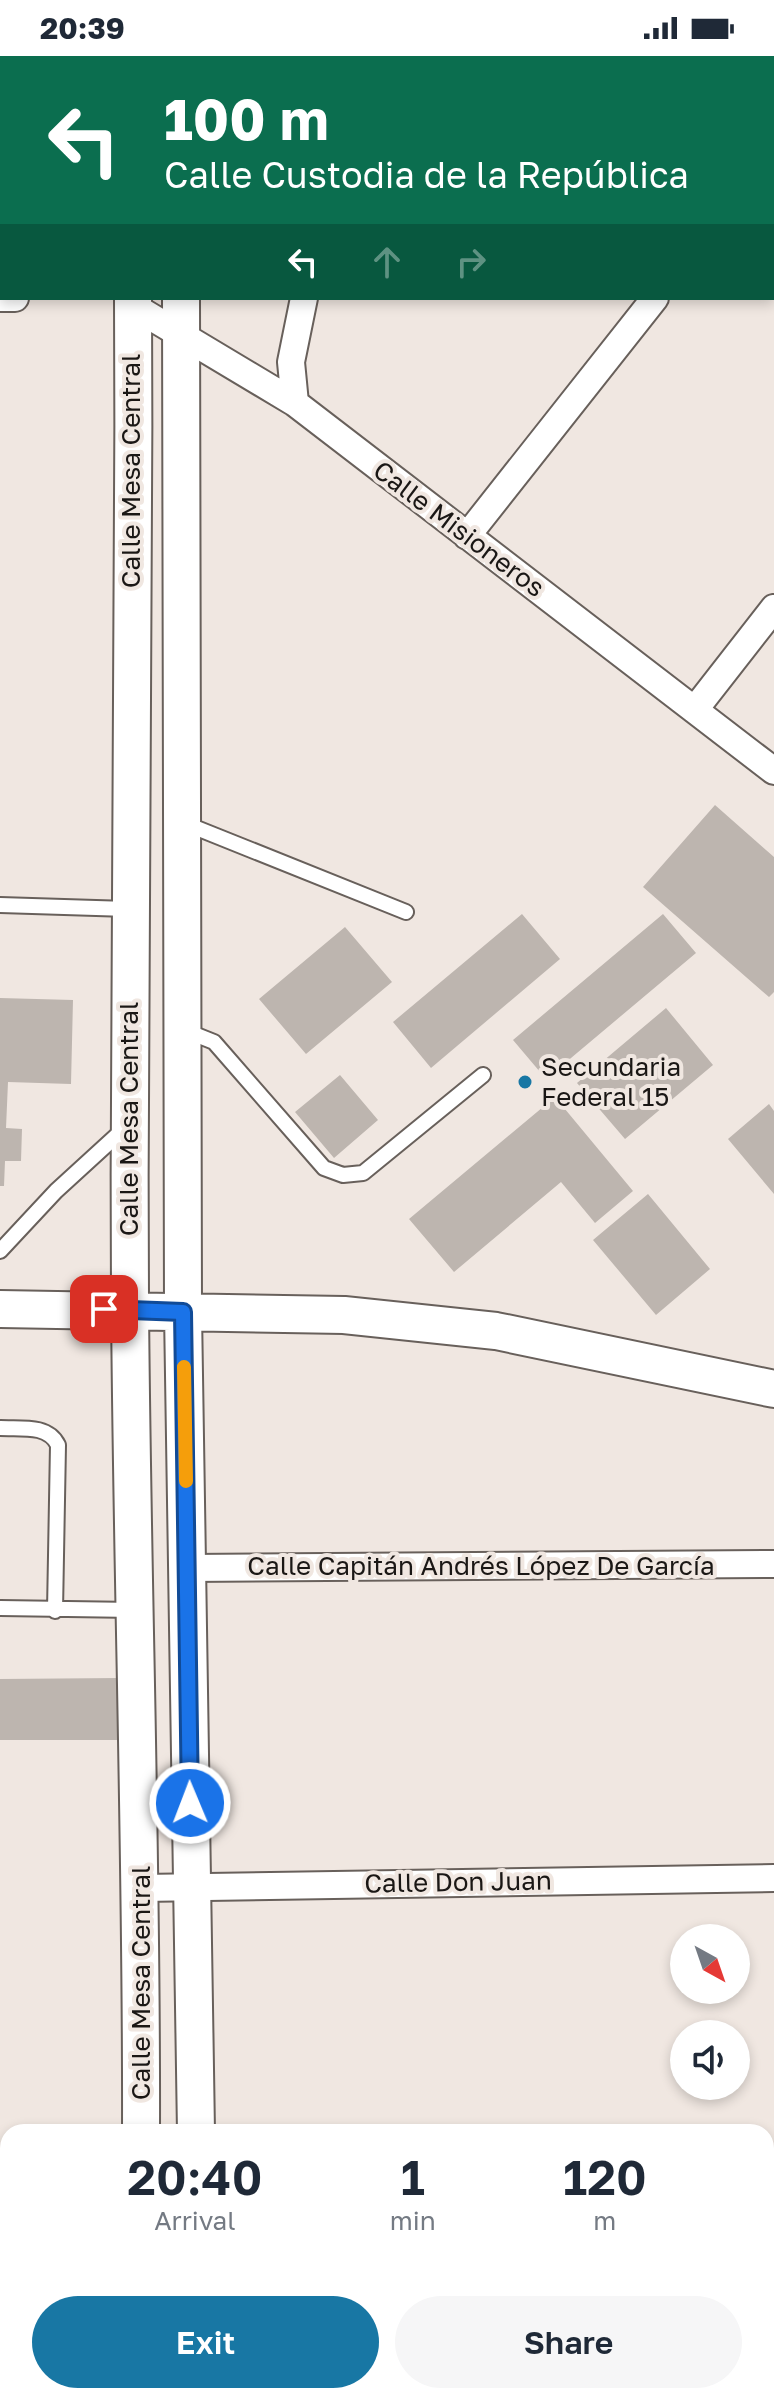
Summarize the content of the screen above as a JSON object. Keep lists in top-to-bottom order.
{
  "streets": {
    "main road": ["Calle Mesa Central"],
    "street": ["Calle Misioneros", "Calle Capitán Andrés López De García", "Calle Don Juan"]
  },
  "crossings": [
    ["Calle Mesa Central", "Calle Misioneros"],
    ["Calle Mesa Central", "Calle Capitán Andrés López De García"],
    ["Calle Mesa Central", "Calle Don Juan"]
  ],
  "places": ["Secundaria Federal 15"],
  "north": "bottom right",
  "page": {
    "status": "20:39",
    "turn": ["100 m", "Calle Custodia de la República"],
    "eta": [
      "20:40",
      "Arrival",
      "1",
      "min",
      "120",
      "m"
    ],
    "buttons": ["Exit", "Share"]
  }
}
